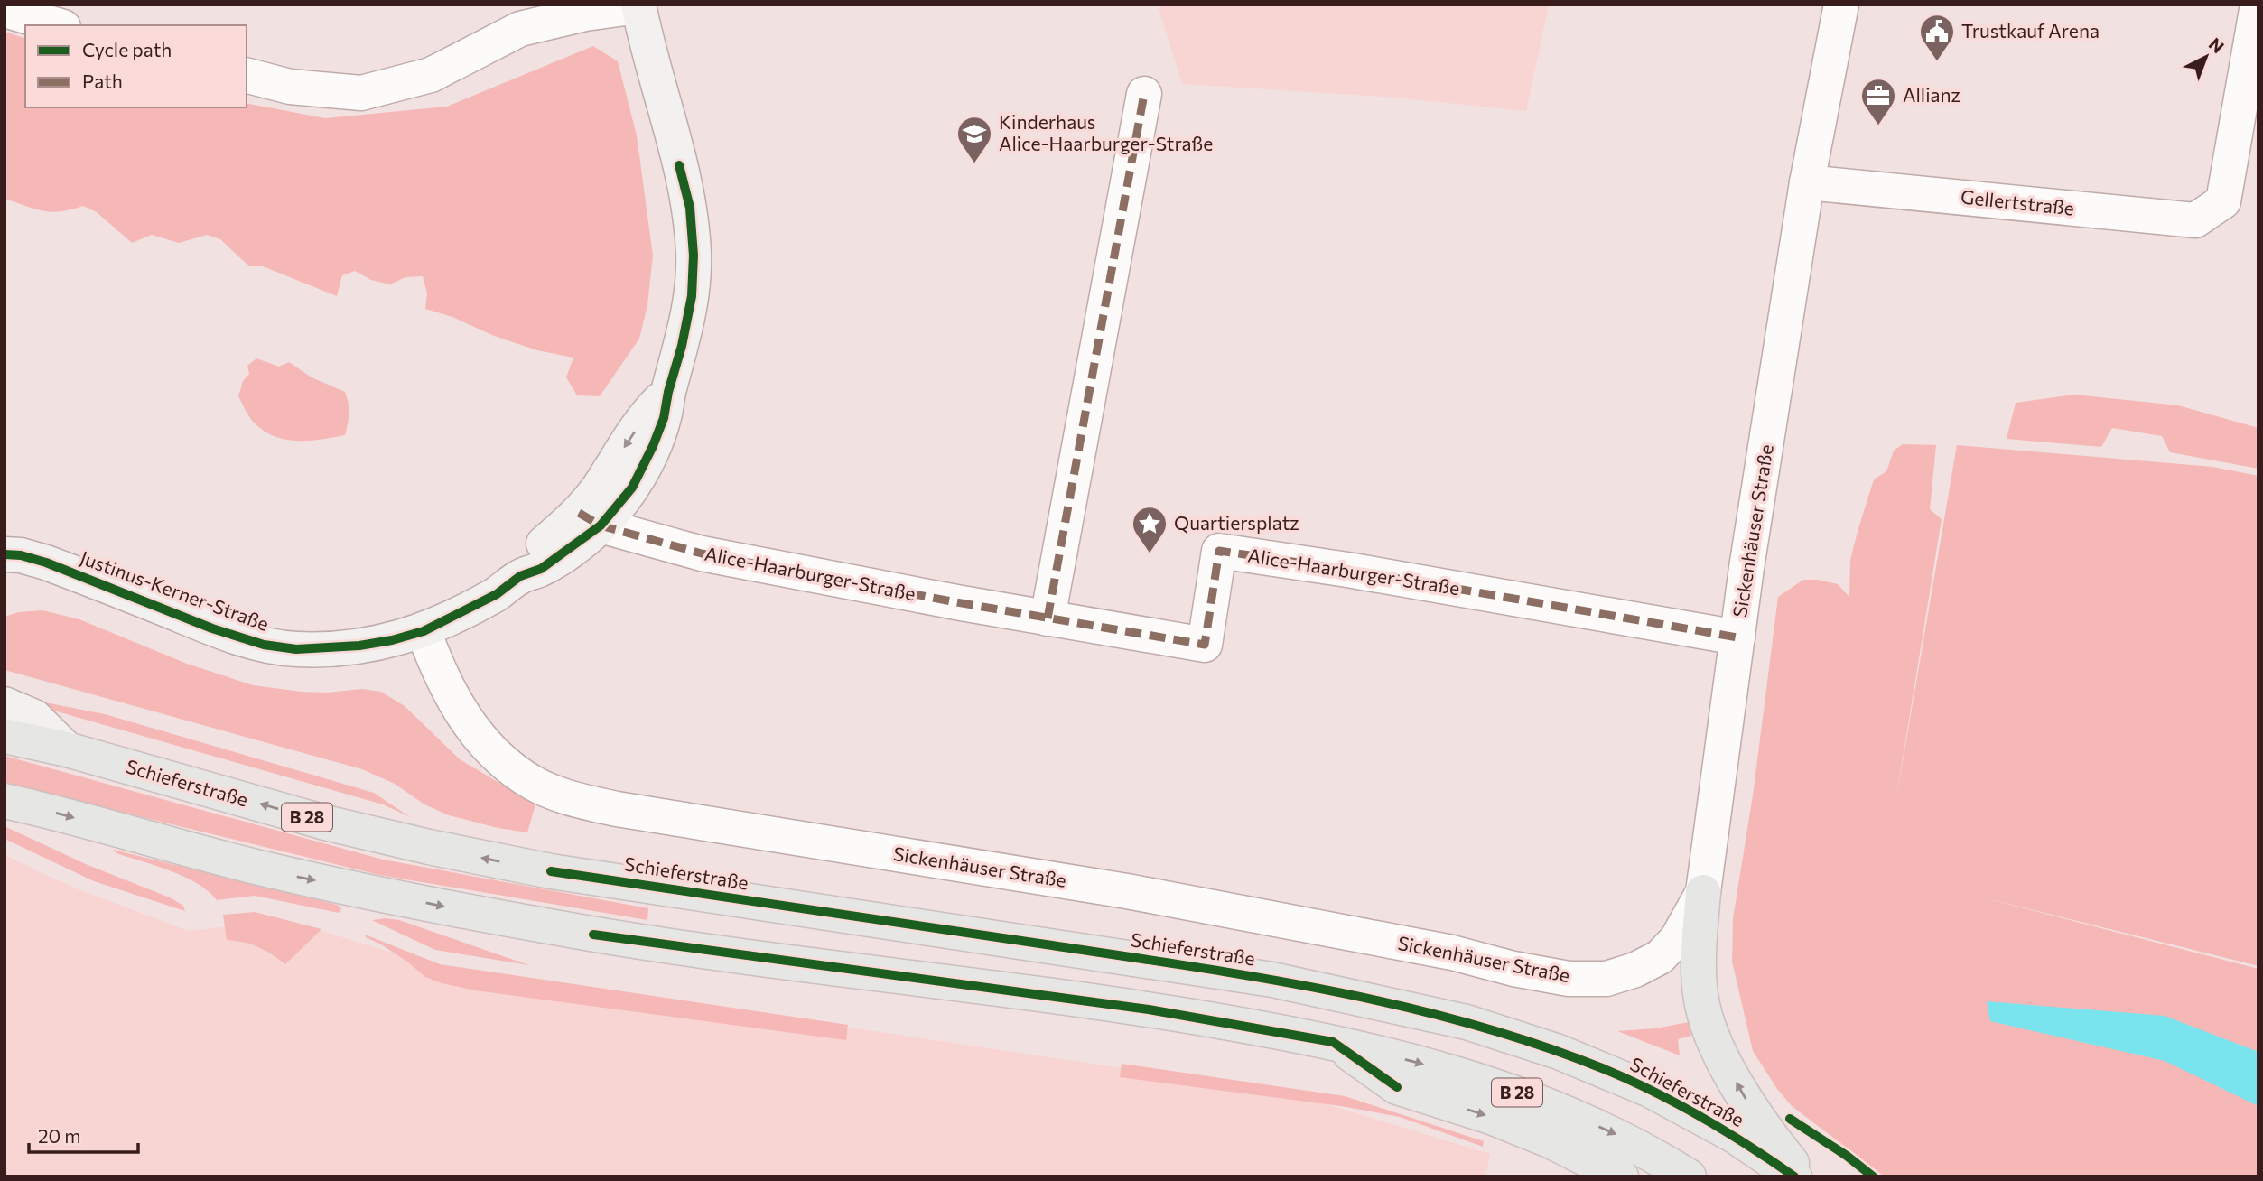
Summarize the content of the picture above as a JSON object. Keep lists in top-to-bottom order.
{
  "streets": {
    "main road": ["Schieferstraße", "B 28"],
    "street": [
      "Gellertstraße",
      "Sickenhäuser Straße",
      "Alice-Haarburger-Straße",
      "Justinus-Kerner-Straße"
    ]
  },
  "crossings": [
    ["Gellertstraße", "Sickenhäuser Straße"],
    ["Sickenhäuser Straße", "Alice-Haarburger-Straße"],
    ["Sickenhäuser Straße", "Justinus-Kerner-Straße"],
    ["Alice-Haarburger-Straße", "Justinus-Kerner-Straße"]
  ],
  "places": {
    "public building": ["Trustkauf Arena"],
    "office": ["Allianz"],
    "school or university": ["Kinderhaus Alice-Haarburger-Straße"],
    "place": ["Quartiersplatz"]
  },
  "legend": ["Cycle path", "Path"],
  "scale_bar": "20 m",
  "north": "top right"
}
